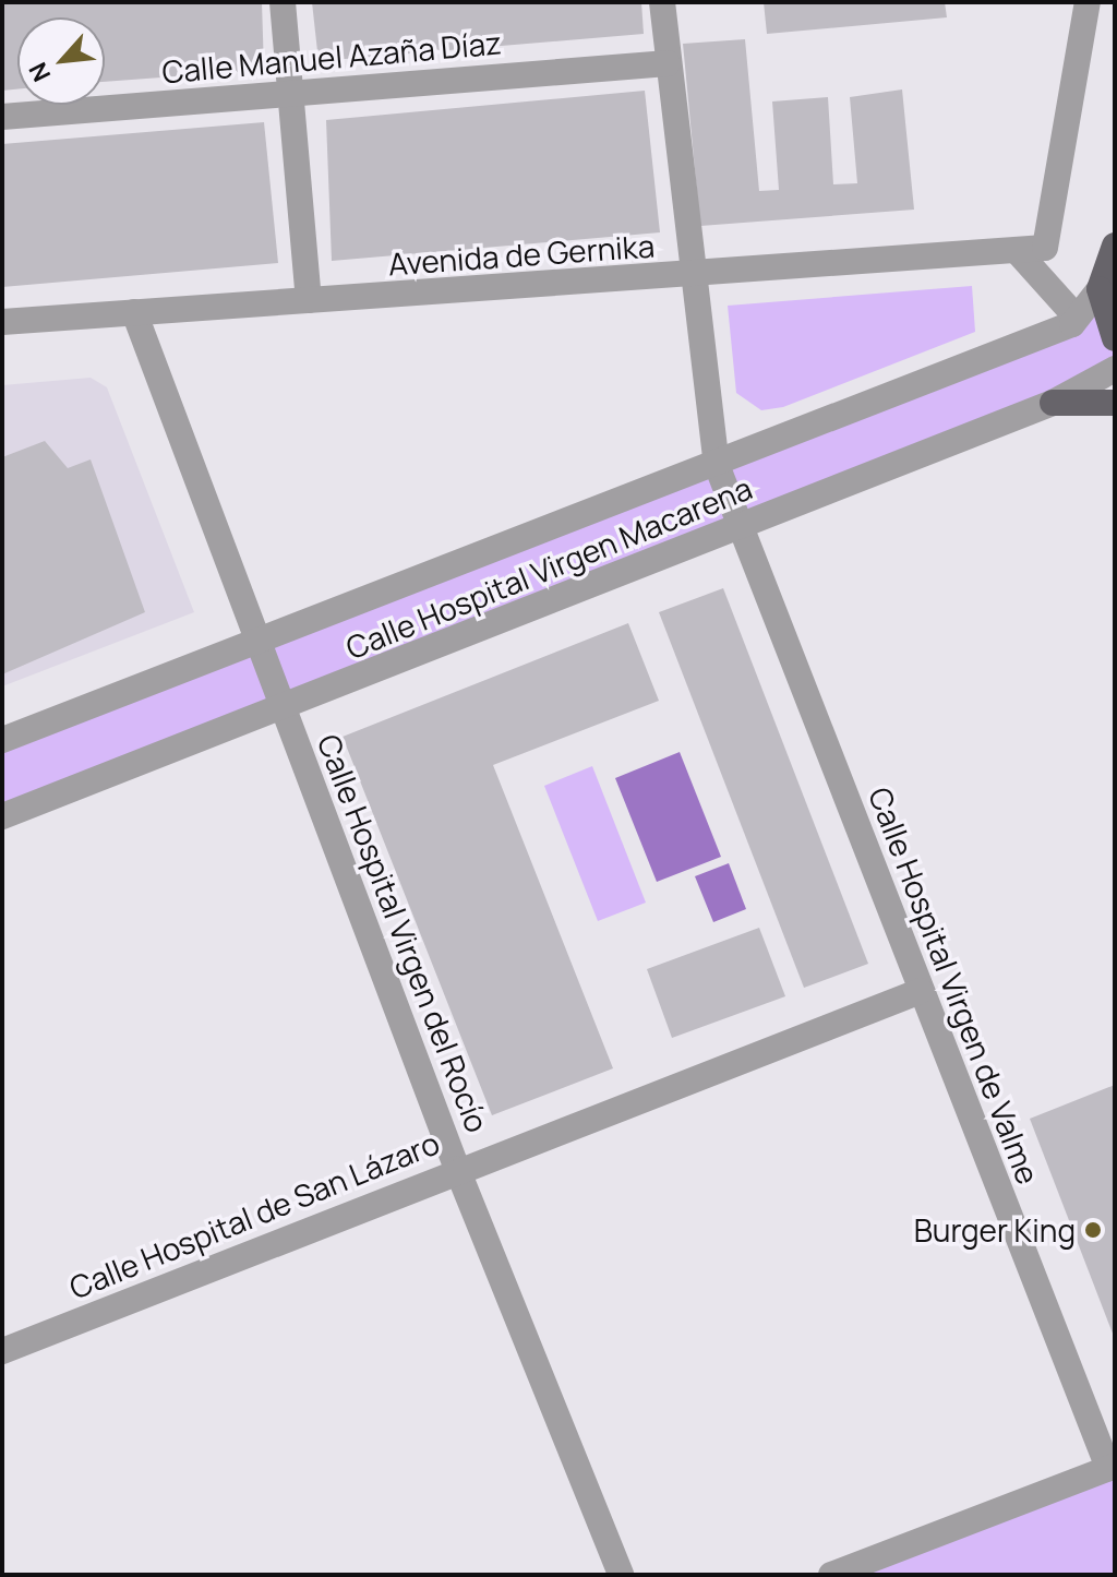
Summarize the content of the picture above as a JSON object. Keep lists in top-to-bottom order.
{
  "streets": {
    "street": [
      "Calle Manuel Azaña Díaz",
      "Avenida de Gernika",
      "Calle Hospital Virgen Macarena",
      "Calle Hospital Virgen del Rocío",
      "Calle Hospital Virgen de Valme",
      "Calle Hospital de San Lázaro"
    ]
  },
  "crossings": [
    ["Calle Manuel Azaña Díaz", "Calle Hospital Virgen de Valme"],
    ["Avenida de Gernika", "Calle Hospital Virgen del Rocío"],
    ["Avenida de Gernika", "Calle Hospital Virgen de Valme"],
    ["Calle Hospital Virgen Macarena", "Calle Hospital Virgen del Rocío"],
    ["Calle Hospital Virgen Macarena", "Calle Hospital Virgen de Valme"],
    ["Calle Hospital Virgen del Rocío", "Calle Hospital de San Lázaro"],
    ["Calle Hospital Virgen de Valme", "Calle Hospital de San Lázaro"]
  ],
  "places": ["Burger King"],
  "north": "bottom left"
}
